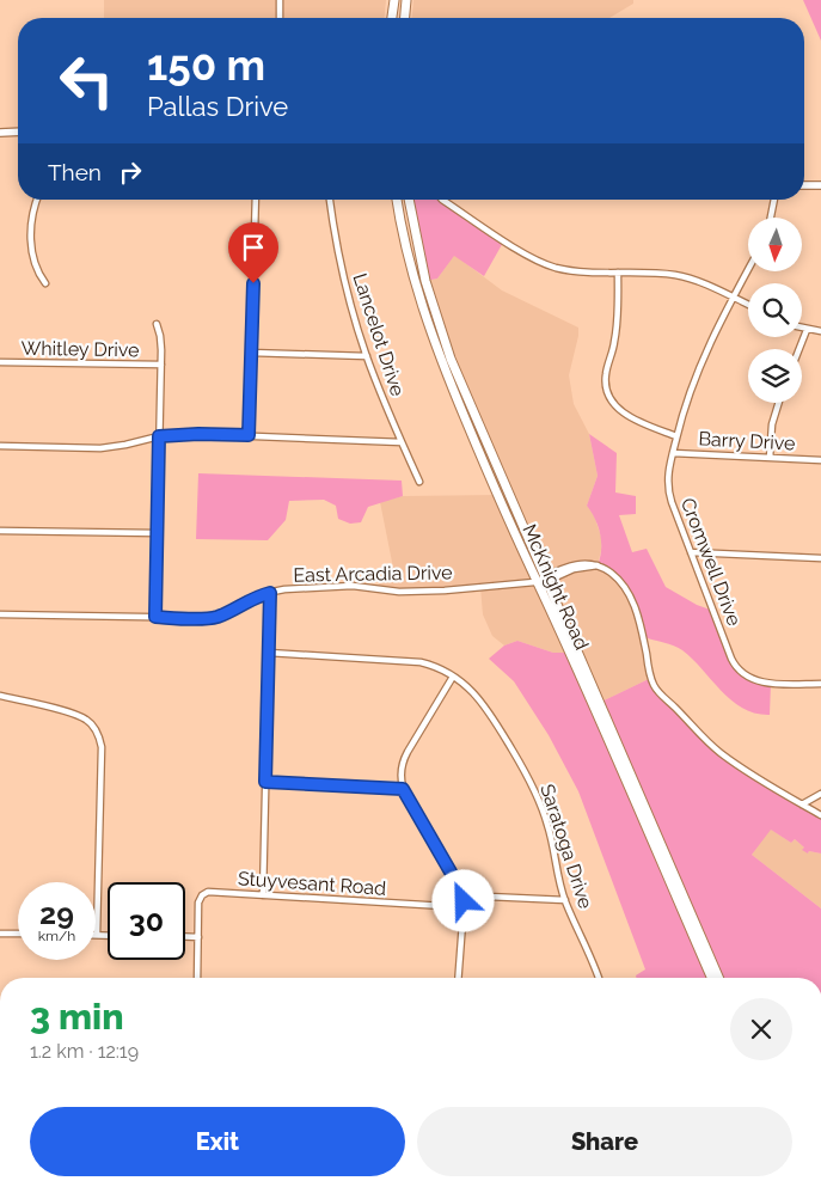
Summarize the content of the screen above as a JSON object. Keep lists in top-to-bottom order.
{
  "streets": {
    "highway": ["McKnight Road"],
    "street": [
      "Lancelot Drive",
      "Whitley Drive",
      "Barry Drive",
      "Cromwell Drive",
      "East Arcadia Drive",
      "Saratoga Drive",
      "Stuyvesant Road"
    ]
  },
  "crossings": [
    ["Barry Drive", "Cromwell Drive"],
    ["East Arcadia Drive", "McKnight Road"]
  ],
  "north": "bottom",
  "page": {
    "turn": ["150 m", "Pallas Drive"],
    "then": "Then",
    "speed": "29 km/h",
    "limit": "30",
    "heading": ["3 min", "1.2 km · 12:19"],
    "buttons": ["Exit", "Share"]
  }
}
